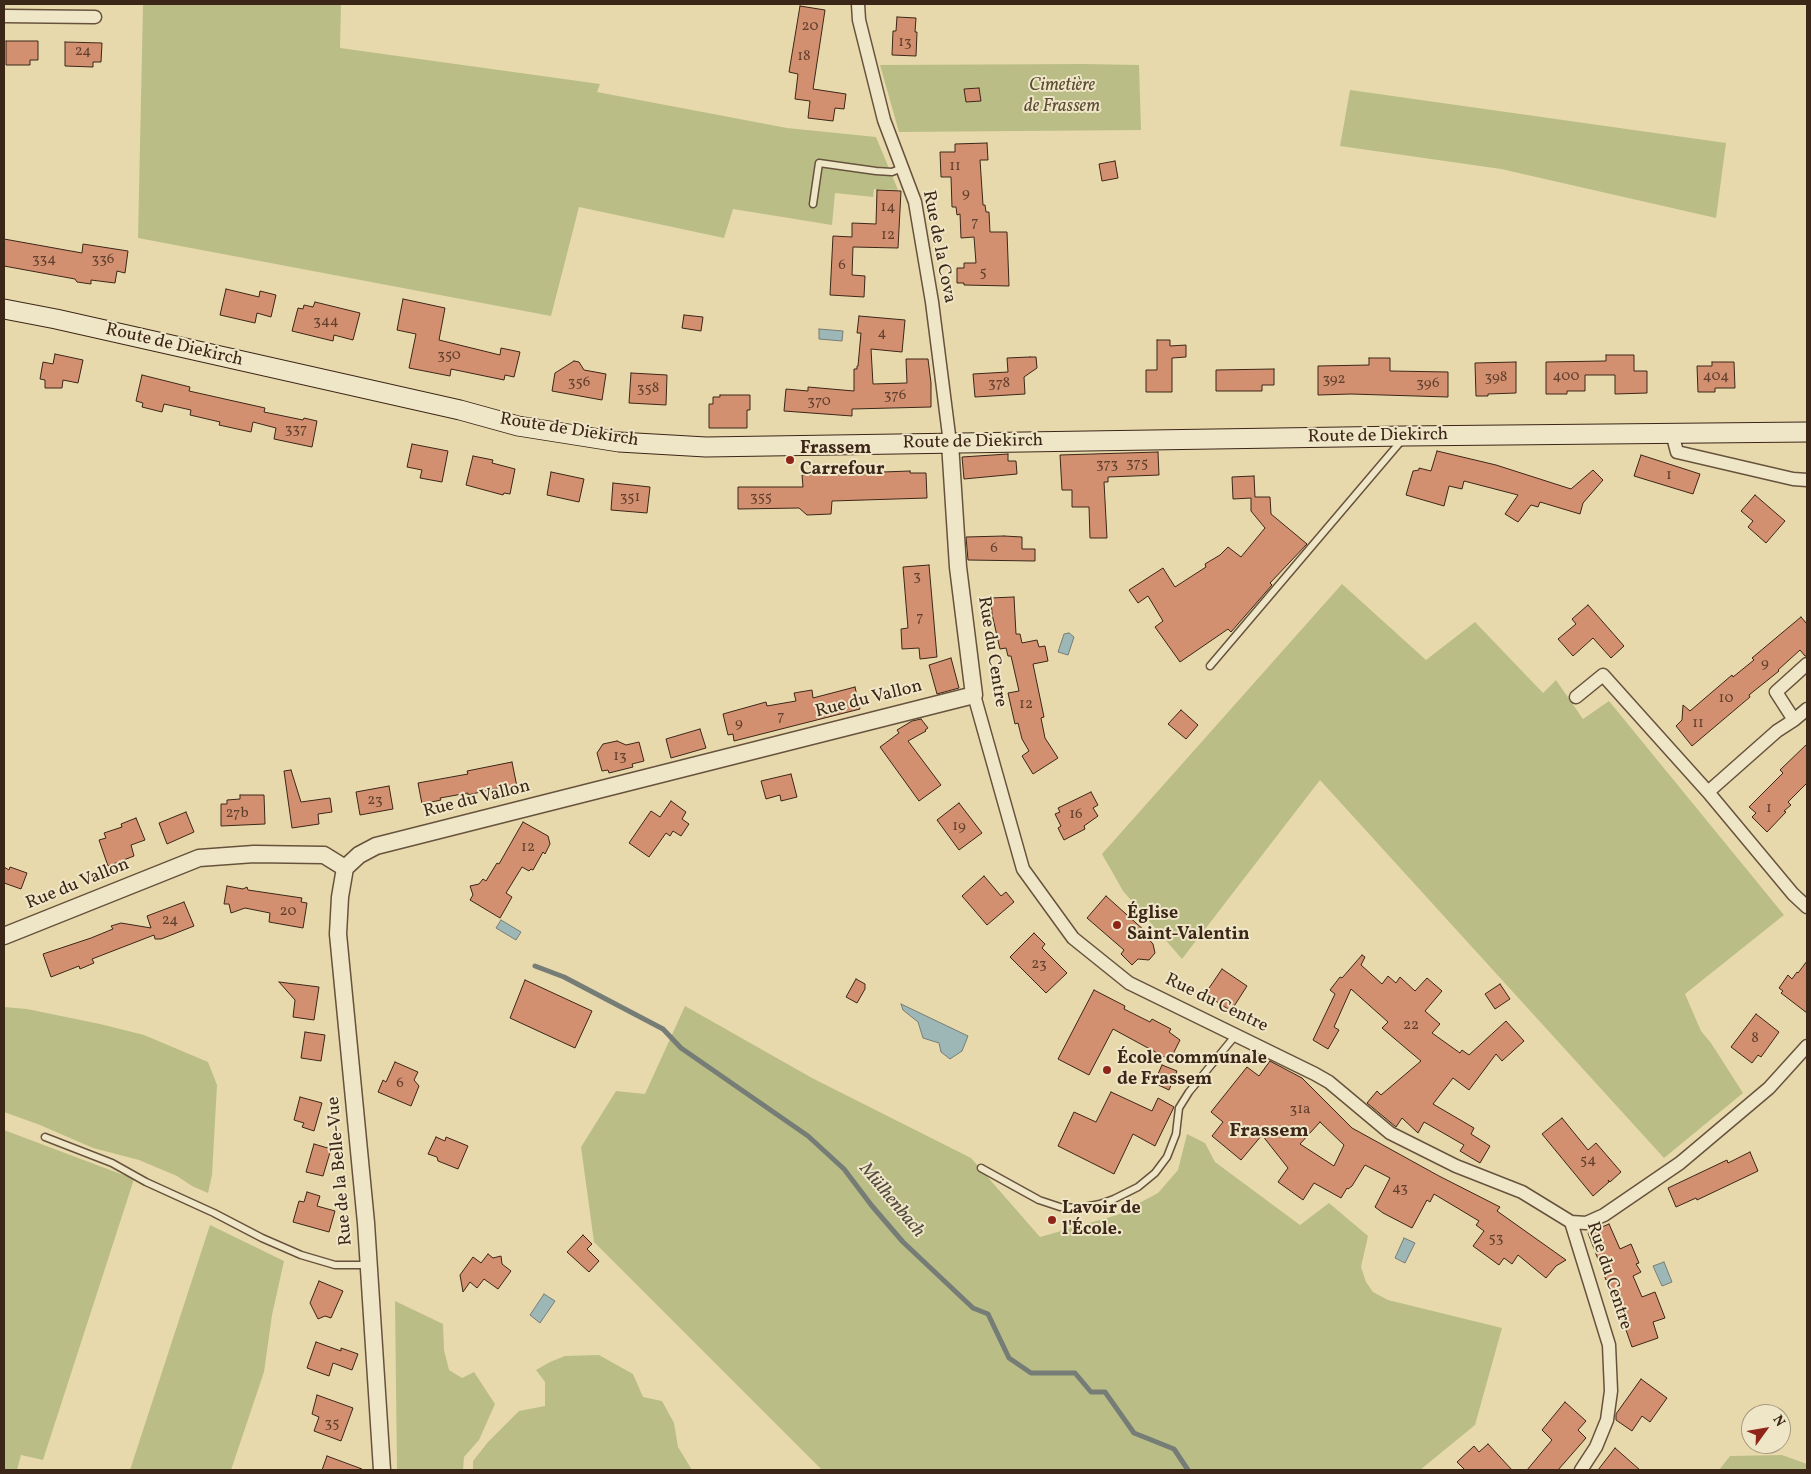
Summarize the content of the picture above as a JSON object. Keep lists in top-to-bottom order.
{
  "streets": {
    "main road": ["Route de Diekirch"],
    "street": [
      "Rue de la Cova",
      "Rue du Centre",
      "Rue du Vallon",
      "Rue de la Belle-Vue"
    ]
  },
  "crossings": [
    ["Rue de la Cova", "Route de Diekirch"],
    ["Rue de la Cova", "Rue du Centre"],
    ["Route de Diekirch", "Rue du Centre"],
    ["Rue du Centre", "Rue du Vallon"],
    ["Rue du Vallon", "Rue de la Belle-Vue"]
  ],
  "districts": ["Frassem"],
  "water": ["Mülhenbach"],
  "parks": ["Cimetière de Frassem"],
  "places": [
    "Frassem Carrefour",
    "Église Saint-Valentin",
    "École communale de Frassem",
    "Lavoir de l'École."
  ],
  "house_numbers": [
    "20",
    "13",
    "24",
    "18",
    "11",
    "9",
    "14",
    "7",
    "12",
    "334",
    "336",
    "6",
    "5",
    "344",
    "4",
    "350",
    "400",
    "404",
    "398",
    "392",
    "356",
    "378",
    "396",
    "358",
    "376",
    "370",
    "337",
    "375",
    "373",
    "1",
    "351",
    "355",
    "6",
    "3",
    "7",
    "9",
    "10",
    "12",
    "7",
    "9",
    "11",
    "13",
    "23",
    "1",
    "27b",
    "16",
    "19",
    "12",
    "20",
    "24",
    "23",
    "22",
    "8",
    "6",
    "31a",
    "54",
    "43",
    "53",
    "35"
  ],
  "north": "top right"
}
